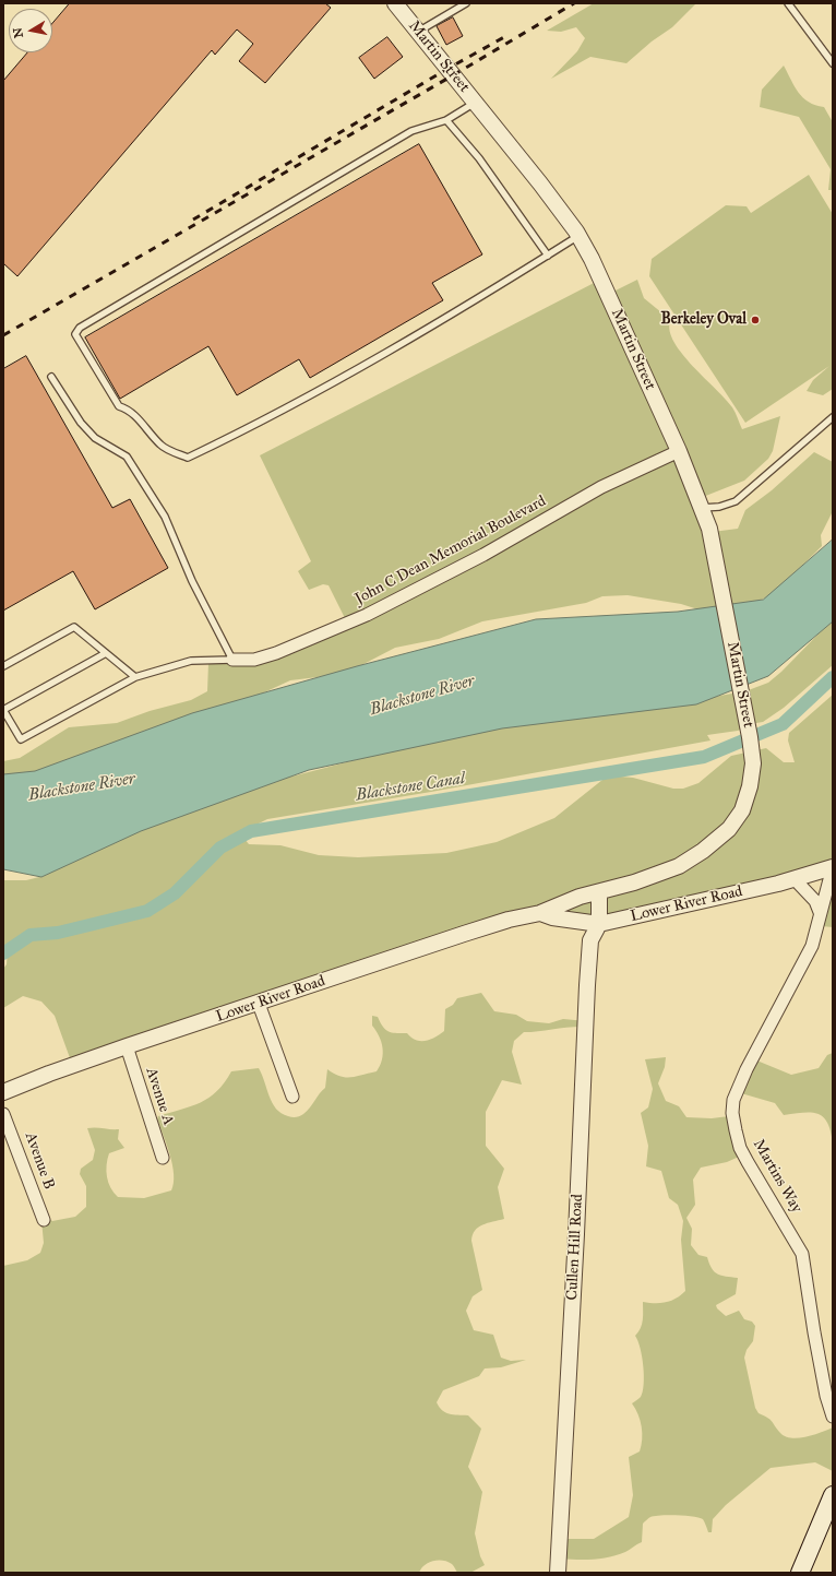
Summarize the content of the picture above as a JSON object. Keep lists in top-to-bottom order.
{
  "streets": {
    "street": [
      "Martin Street",
      "John C Dean Memorial Boulevard",
      "Lower River Road",
      "Avenue A",
      "Avenue B",
      "Martins Way",
      "Cullen Hill Road"
    ]
  },
  "crossings": [
    ["Martin Street", "John C Dean Memorial Boulevard"],
    ["Martin Street", "Lower River Road"],
    ["Lower River Road", "Avenue A"],
    ["Lower River Road", "Martins Way"],
    ["Lower River Road", "Cullen Hill Road"]
  ],
  "water": ["Blackstone River", "Blackstone Canal"],
  "places": ["Berkeley Oval"],
  "north": "left"
}
